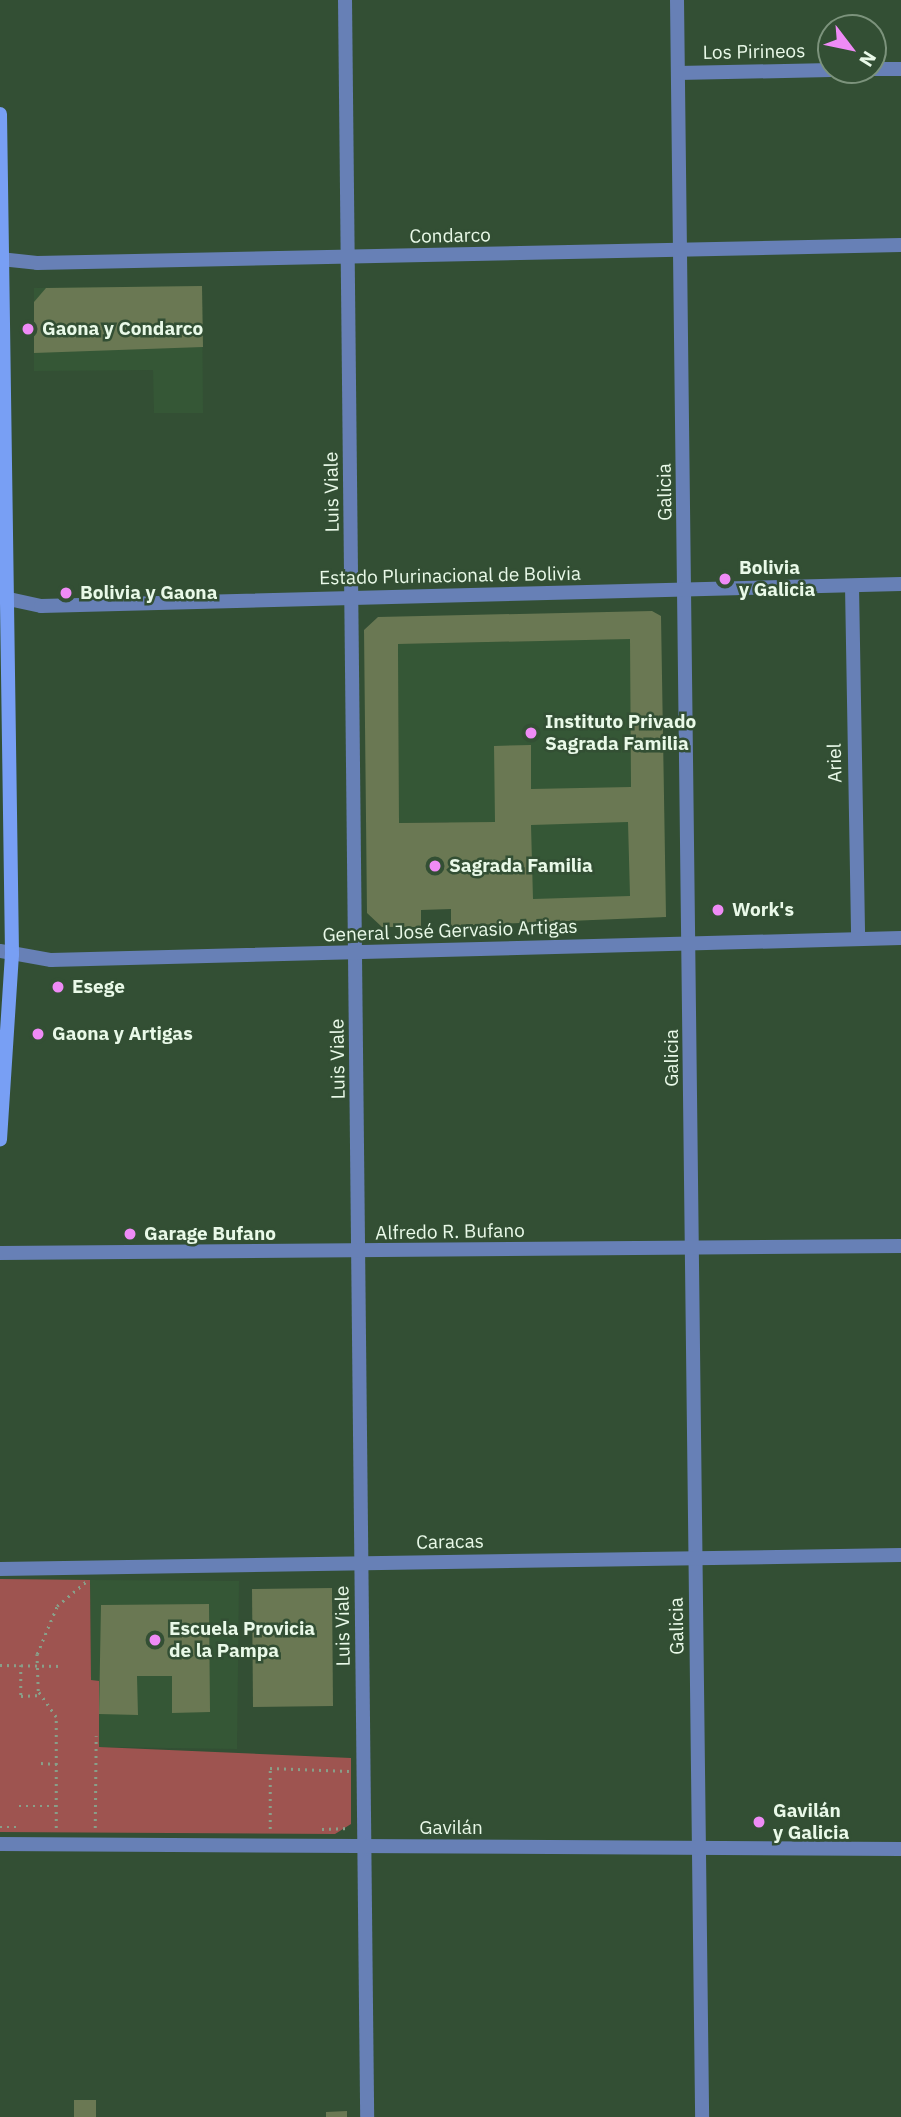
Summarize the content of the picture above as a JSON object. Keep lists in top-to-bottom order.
{
  "streets": {
    "street": [
      "Los Pirineos",
      "Condarco",
      "Luis Viale",
      "Galicia",
      "Estado Plurinacional de Bolivia",
      "Ariel",
      "General José Gervasio Artigas",
      "Alfredo R. Bufano",
      "Caracas",
      "Gavilán"
    ]
  },
  "crossings": [
    ["Los Pirineos", "Galicia"],
    ["Condarco", "Luis Viale"],
    ["Condarco", "Galicia"],
    ["Luis Viale", "Estado Plurinacional de Bolivia"],
    ["Luis Viale", "General José Gervasio Artigas"],
    ["Luis Viale", "Alfredo R. Bufano"],
    ["Luis Viale", "Caracas"],
    ["Luis Viale", "Gavilán"],
    ["Galicia", "Estado Plurinacional de Bolivia"],
    ["Galicia", "General José Gervasio Artigas"],
    ["Galicia", "Alfredo R. Bufano"],
    ["Galicia", "Caracas"],
    ["Galicia", "Gavilán"],
    ["Estado Plurinacional de Bolivia", "Ariel"],
    ["Ariel", "General José Gervasio Artigas"]
  ],
  "places": [
    "Gaona y Condarco",
    "Bolivia y Galicia",
    "Bolivia y Gaona",
    "Instituto Privado Sagrada Familia",
    "Sagrada Familia",
    "Work's",
    "Esege",
    "Gaona y Artigas",
    "Garage Bufano",
    "Escuela Provicia de la Pampa",
    "Gavilán y Galicia"
  ],
  "north": "bottom right"
}
